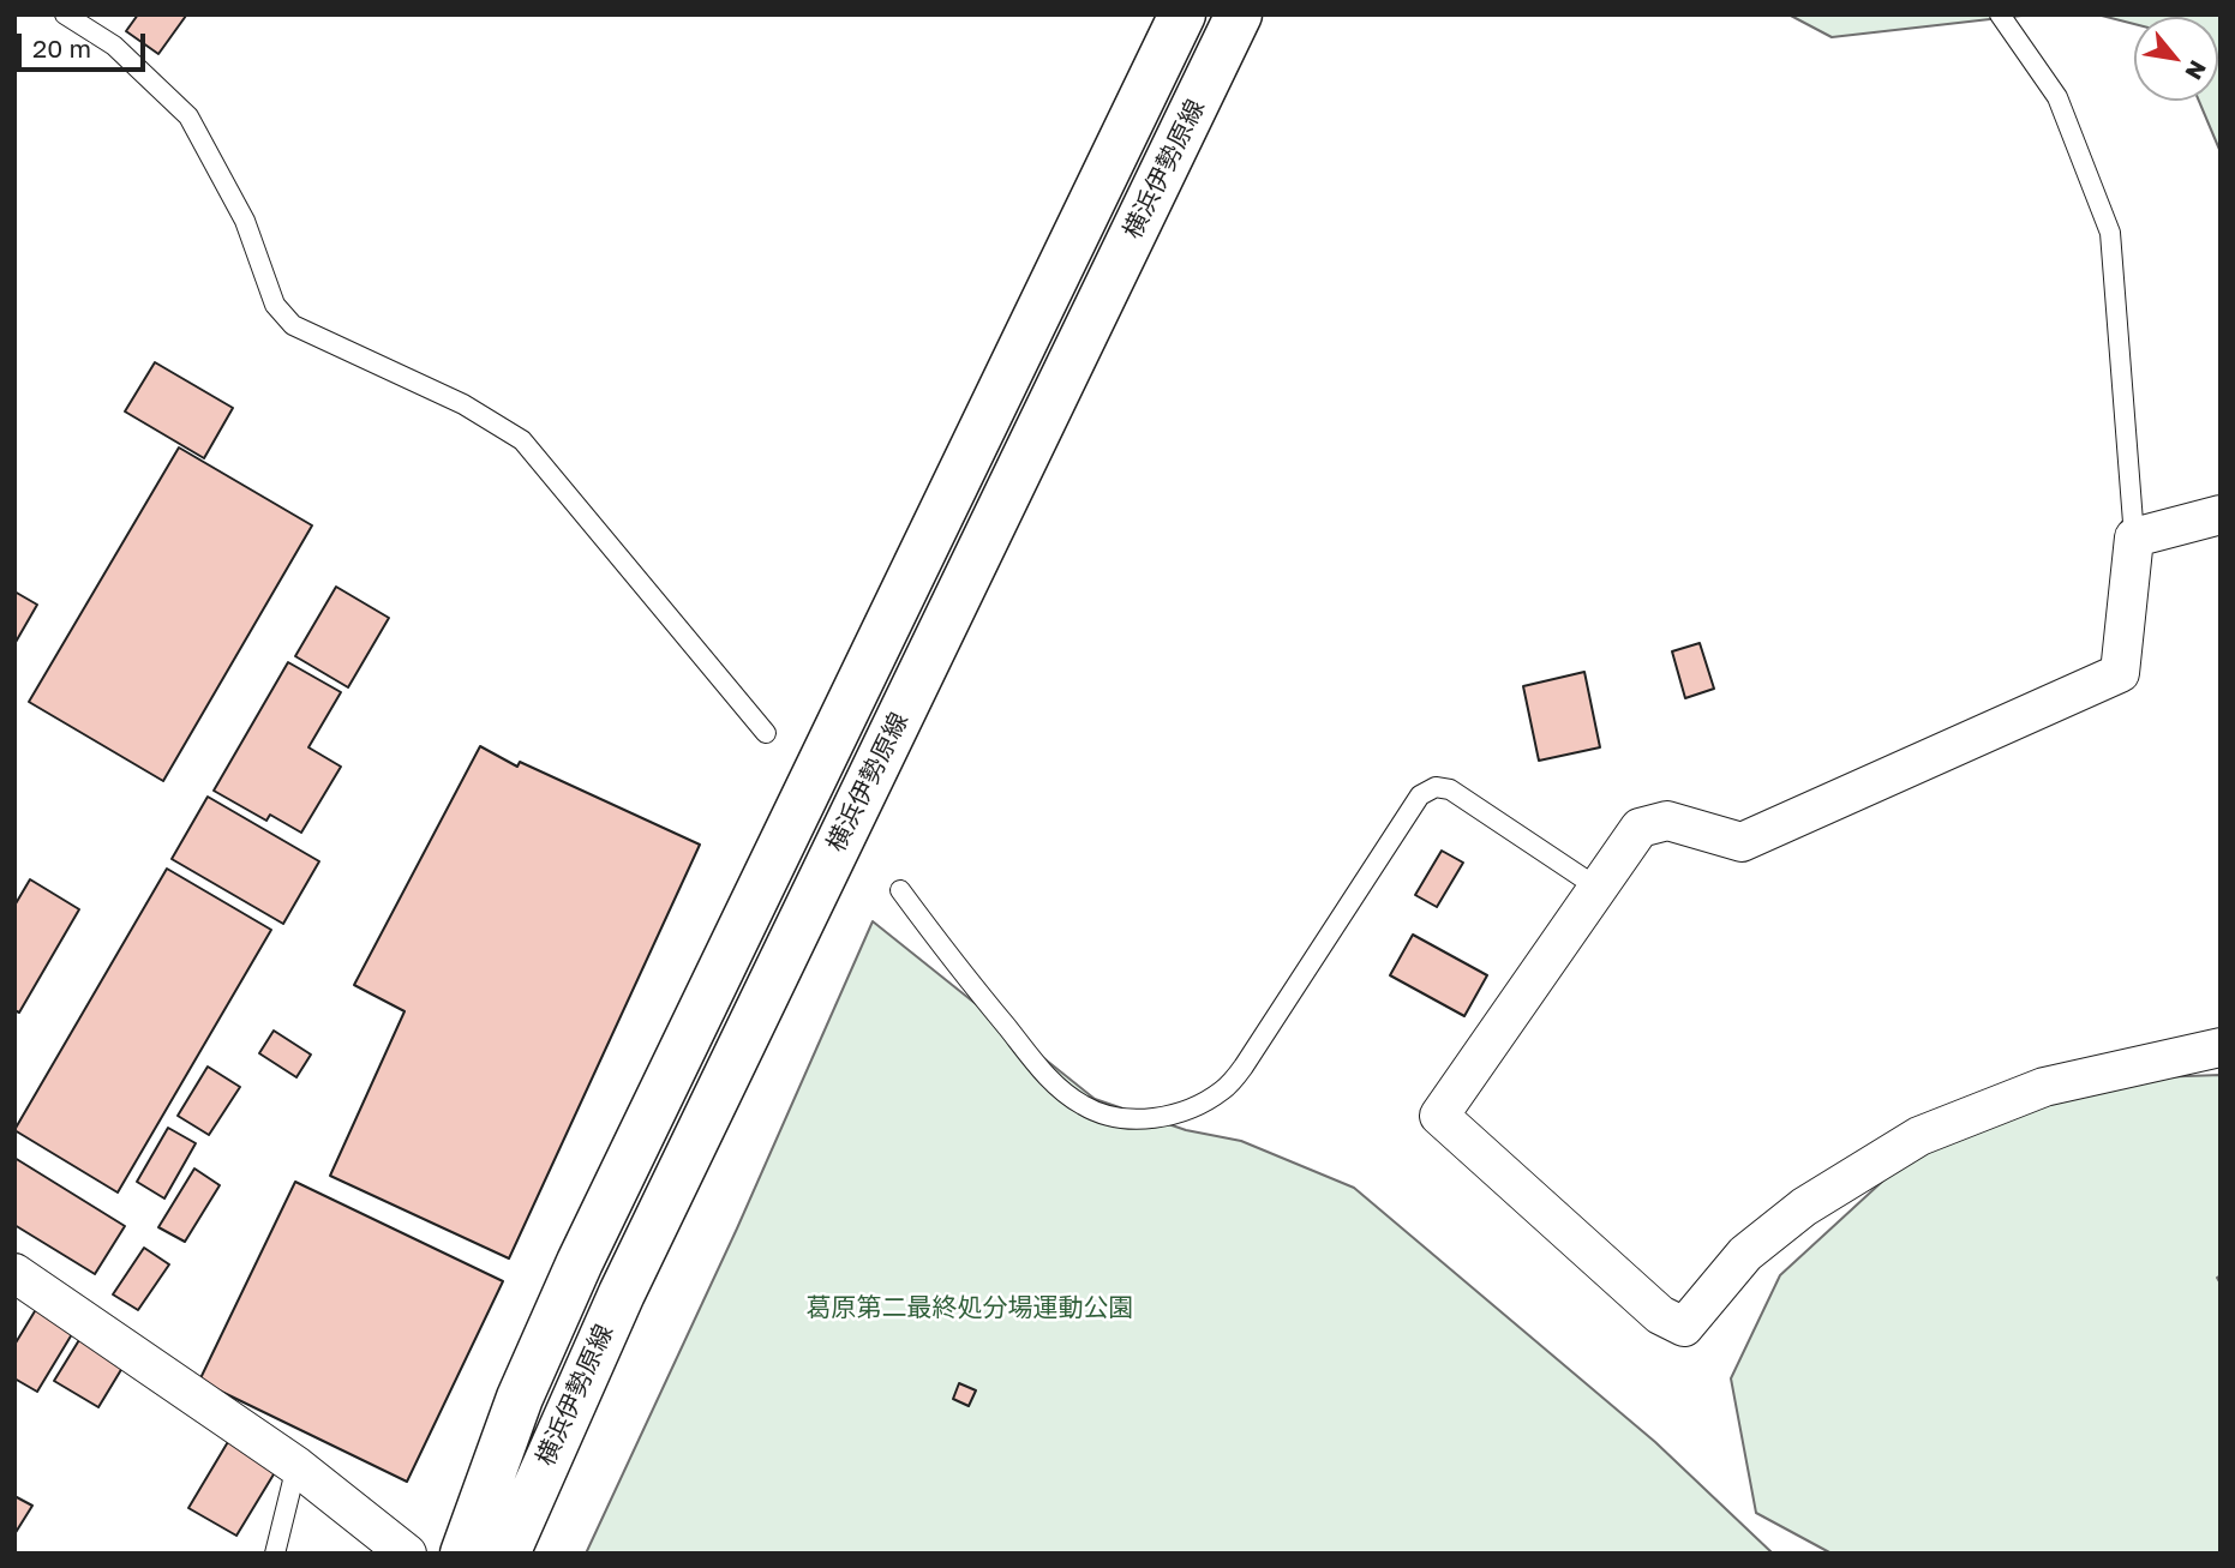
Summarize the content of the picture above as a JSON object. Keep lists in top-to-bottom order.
{
  "streets": {
    "main road": ["横浜伊勢原線"]
  },
  "parks": ["葛原第二最終処分場運動公園"],
  "scale_bar": "20 m",
  "north": "bottom right"
}
